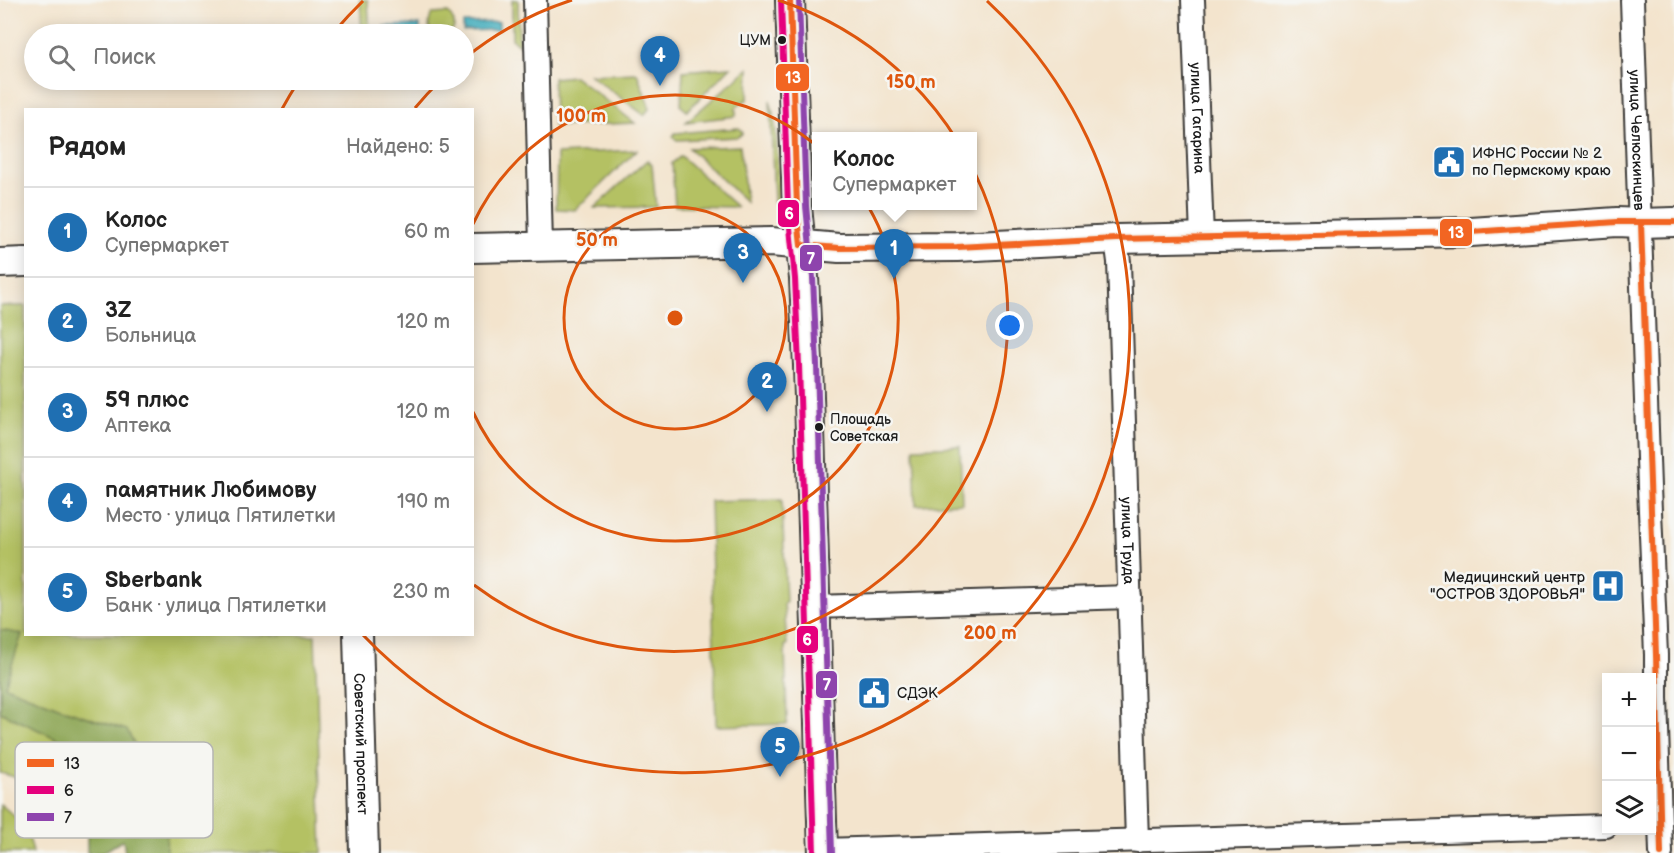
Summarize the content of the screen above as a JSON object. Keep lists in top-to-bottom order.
{
  "streets": {
    "main road": ["Советский проспект"],
    "street": ["улица Гагарина", "улица Челюскинцев", "улица Труда"]
  },
  "places": {
    "other": ["ЦУМ", "Площадь Советская"],
    "public building": ["ИФНС России № 2 по Пермскому краю", "СДЭК"],
    "hospital": ["Медицинский центр \"ОСТРОВ ЗДОРОВЬЯ\""]
  },
  "lines": ["transit line 13", "transit line 6", "transit line 7"],
  "legend": ["13", "6", "7"],
  "page": {
    "search": "Поиск",
    "pins": [
      "4",
      "1",
      "3",
      "2",
      "5"
    ],
    "heading": ["Рядом", "Найдено: 5"],
    "popup": ["Колос", "Супермаркет"],
    "list": [
      {
        "mark": "1",
        "name": "Колос",
        "note": "Супермаркет",
        "value": "60 m"
      },
      {
        "mark": "2",
        "name": "3Z",
        "note": "Больница",
        "value": "120 m"
      },
      {
        "mark": "3",
        "name": "59 плюс",
        "note": "Аптека",
        "value": "120 m"
      },
      {
        "mark": "4",
        "name": "памятник Любимову",
        "note": "Место · улица Пятилетки",
        "value": "190 m"
      },
      {
        "mark": "5",
        "name": "Sberbank",
        "note": "Банк · улица Пятилетки",
        "value": "230 m"
      }
    ],
    "map_buttons": ["+", "−"]
  },
  "rings": [
    "150 m",
    "100 m",
    "50 m",
    "200 m"
  ]
}
